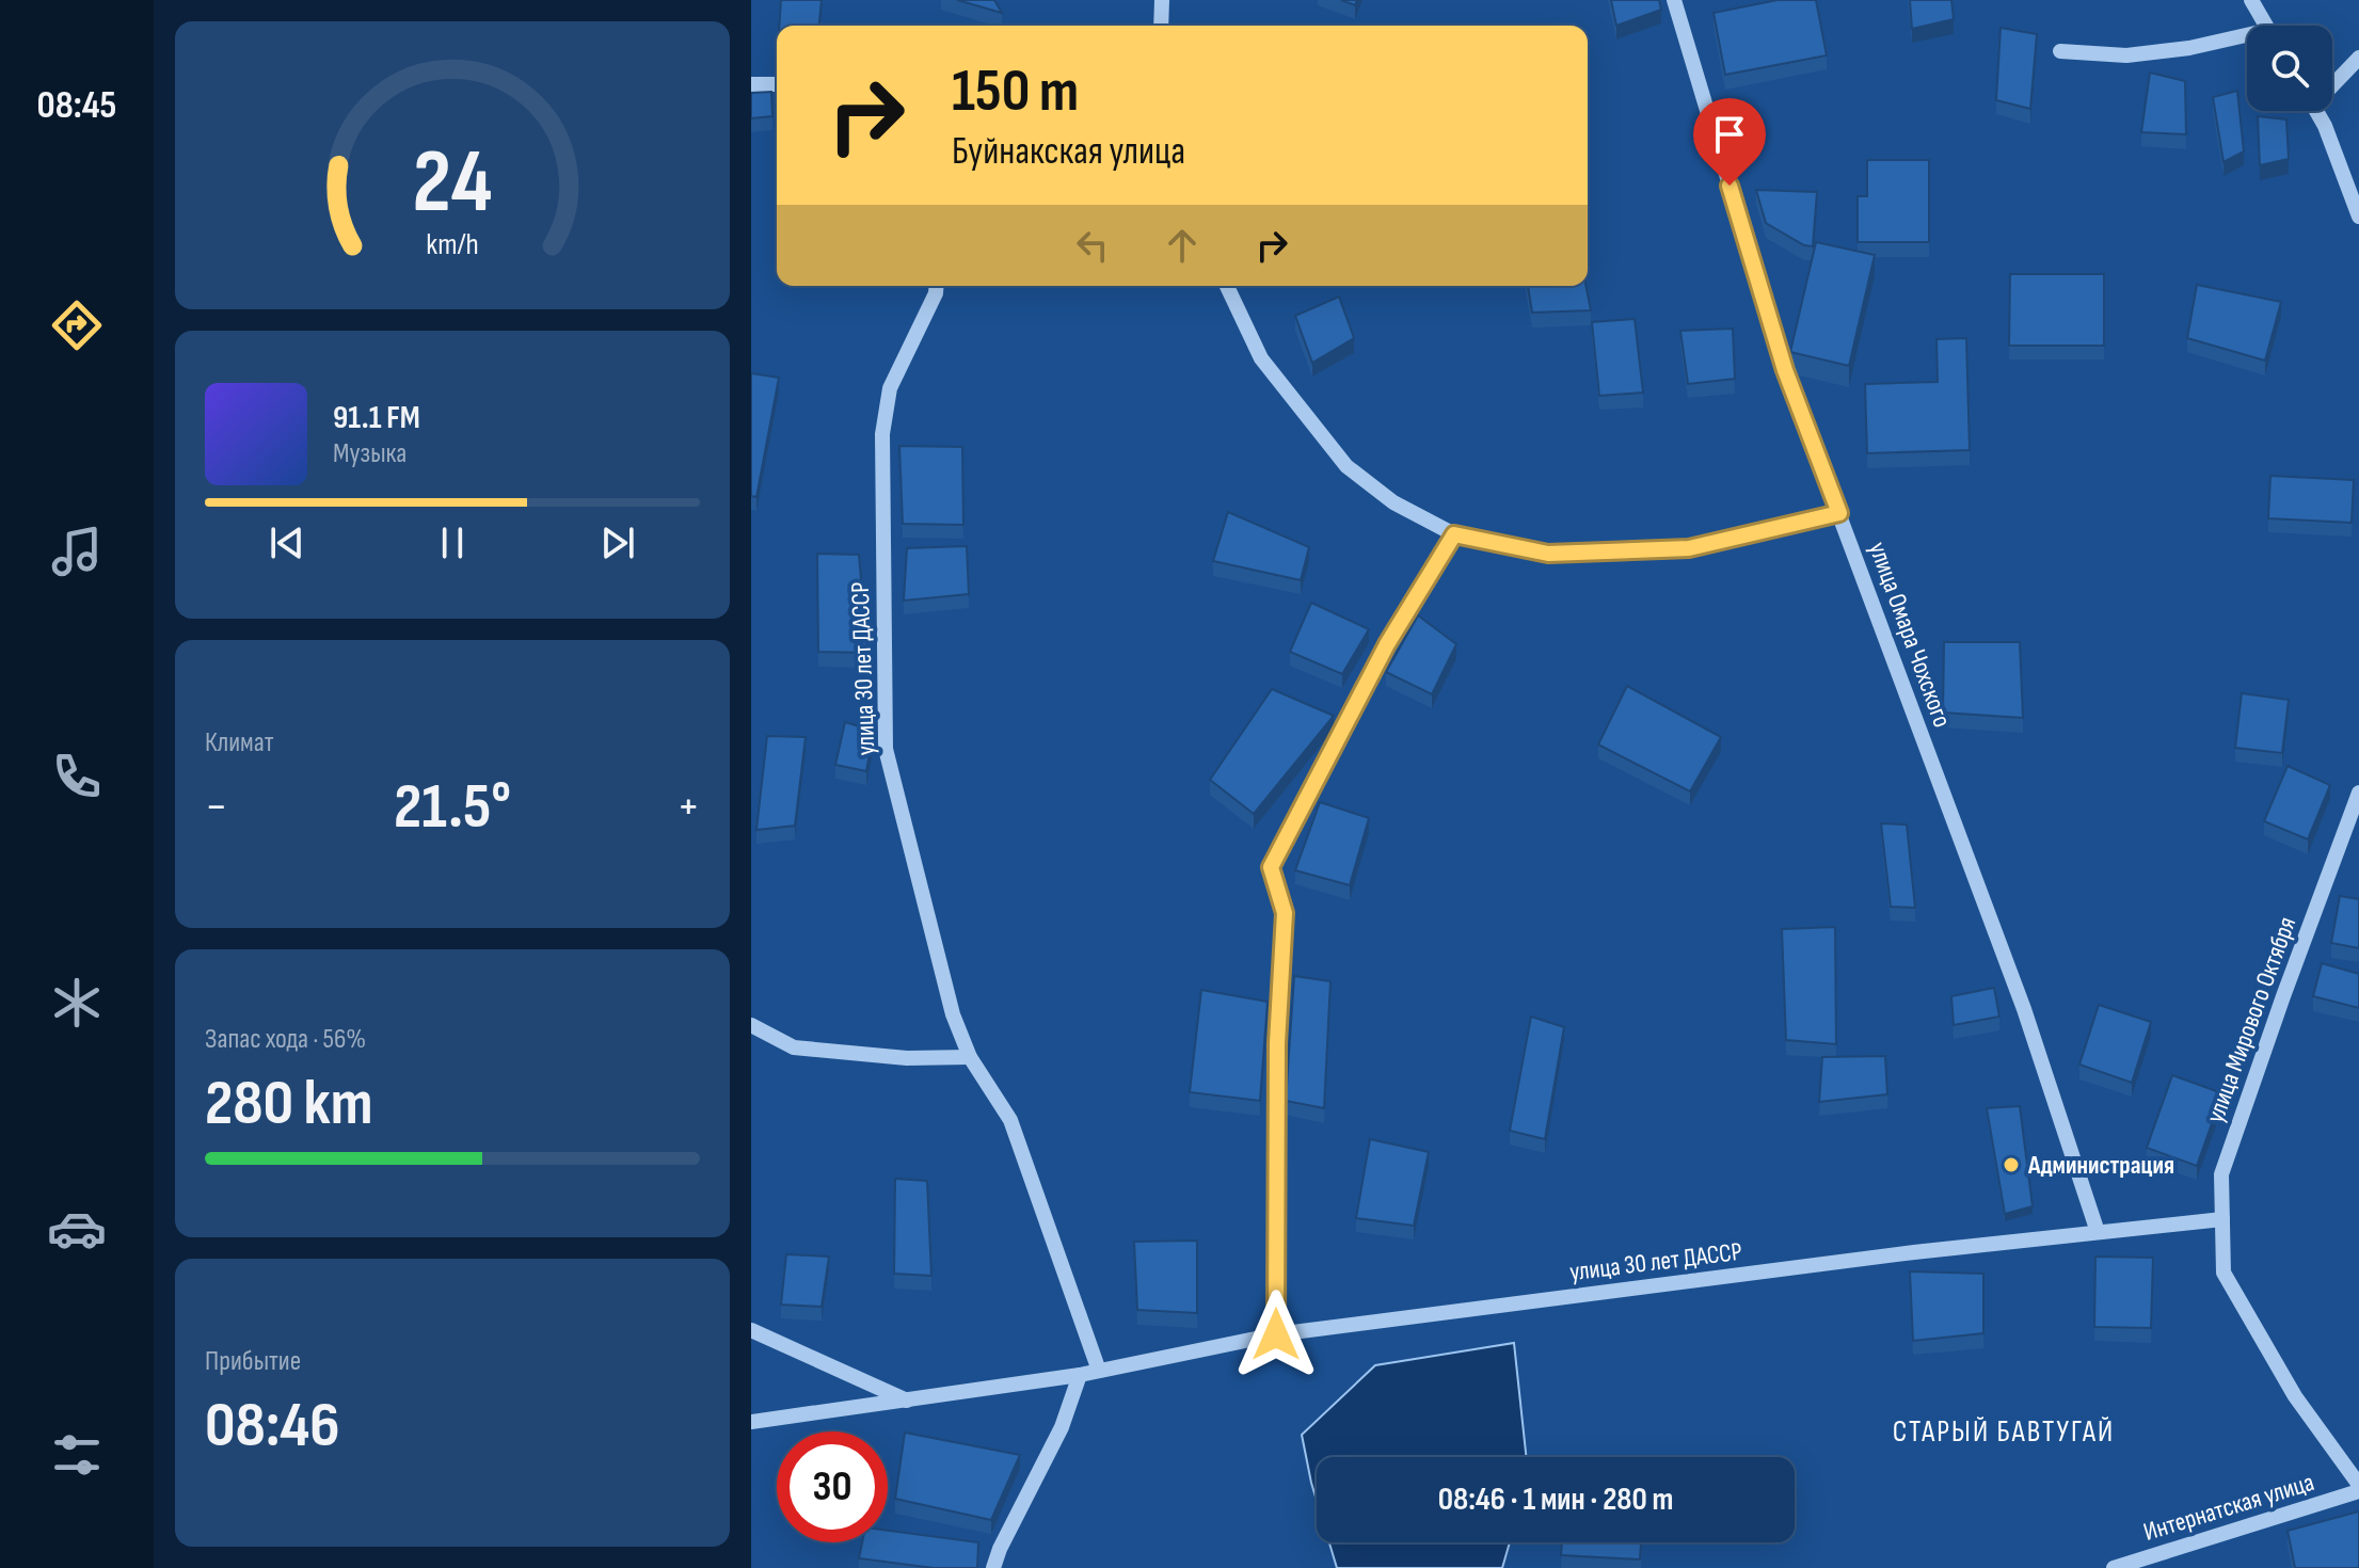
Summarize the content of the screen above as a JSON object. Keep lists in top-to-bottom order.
{
  "streets": {
    "street": [
      "улица Омара Чохского",
      "улица 30 лет ДАССР",
      "улица Мирового Октября",
      "Интернатская улица"
    ]
  },
  "crossings": [
    ["улица Омара Чохского", "улица 30 лет ДАССР"],
    ["улица 30 лет ДАССР", "улица Мирового Октября"],
    ["улица Мирового Октября", "Интернатская улица"]
  ],
  "districts": ["СТАРЫЙ БАВТУГАЙ"],
  "places": ["Администрация"],
  "page": {
    "tabs": "08:45",
    "turn": ["150 m", "Буйнакская улица"],
    "song": ["91.1 FM", "Музыка"],
    "tile": [
      "Климат",
      ["Запас хода · 56%", "280 km"],
      ["Прибытие", "08:46"]
    ],
    "heat": ["−", "21.5°", "+"],
    "limit": "30",
    "trip": "08:46 · 1 мин · 280 m",
    "gauge": ["24", "km/h"]
  }
}
